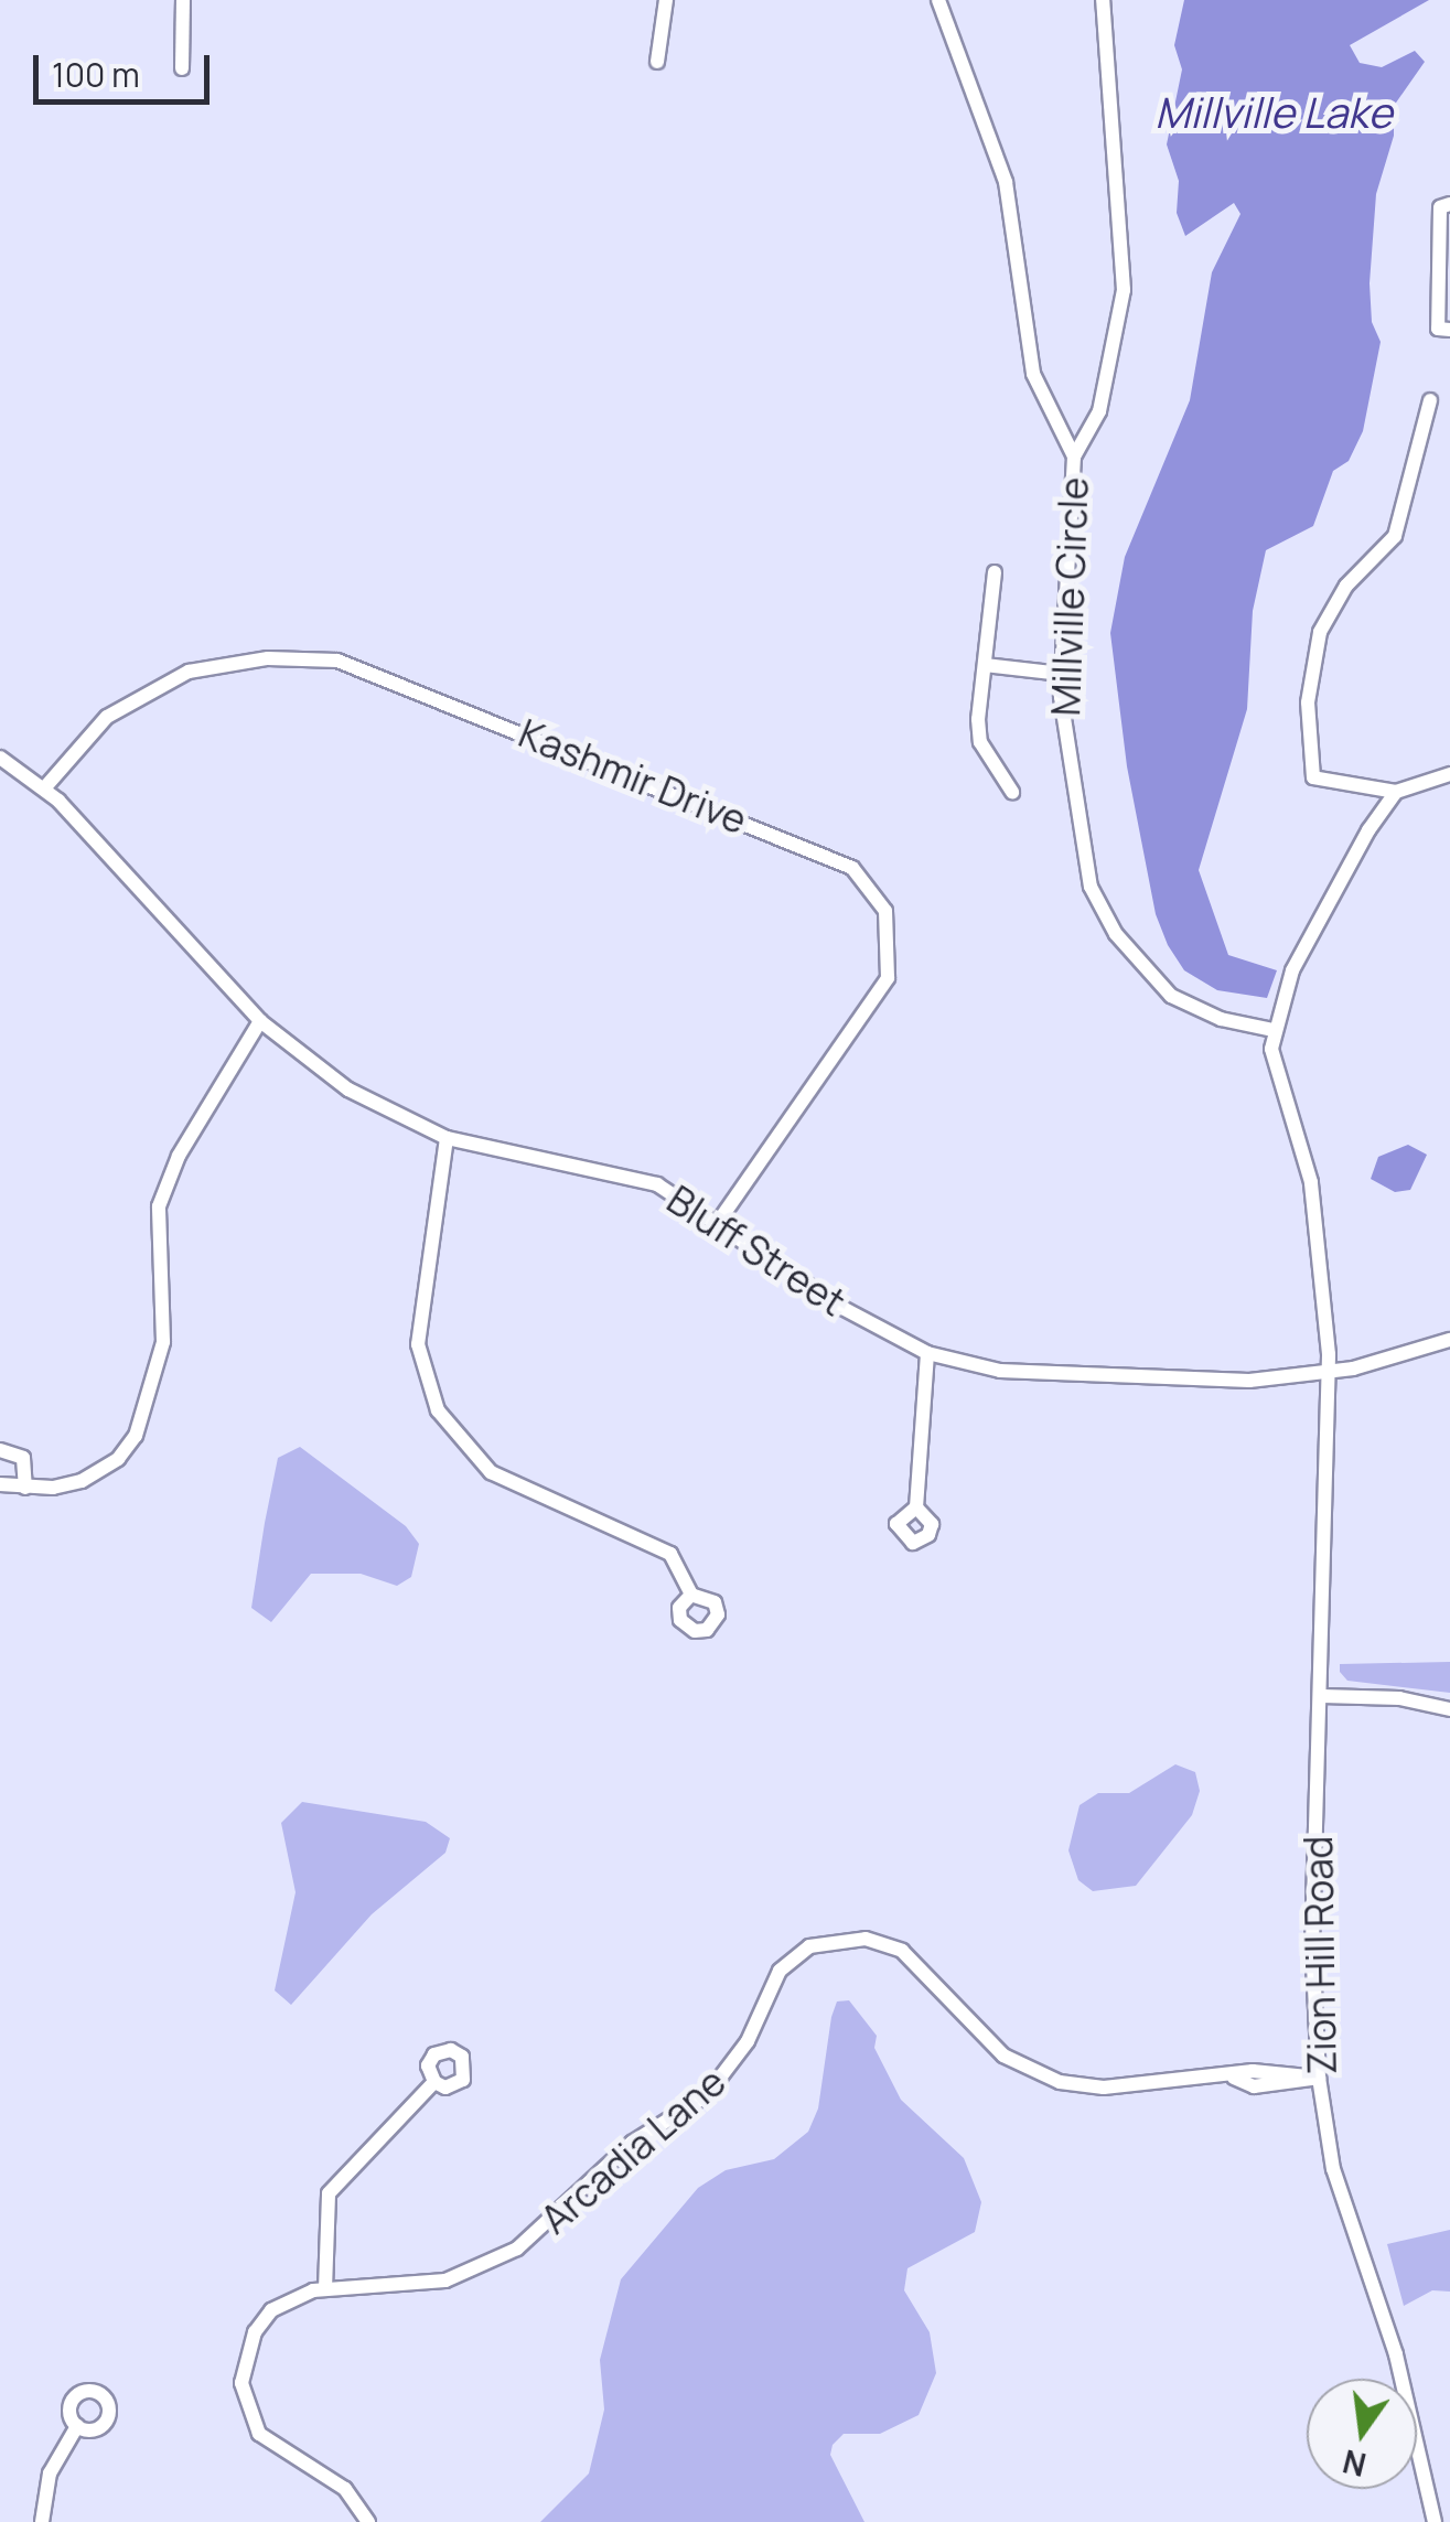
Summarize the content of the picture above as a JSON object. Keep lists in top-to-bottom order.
{
  "streets": {
    "street": [
      "Millville Circle",
      "Kashmir Drive",
      "Bluff Street",
      "Zion Hill Road",
      "Arcadia Lane"
    ]
  },
  "crossings": [
    ["Millville Circle", "Zion Hill Road"],
    ["Kashmir Drive", "Bluff Street"],
    ["Bluff Street", "Zion Hill Road"],
    ["Zion Hill Road", "Arcadia Lane"]
  ],
  "water": ["Millville Lake"],
  "scale_bar": "100 m",
  "north": "bottom"
}
